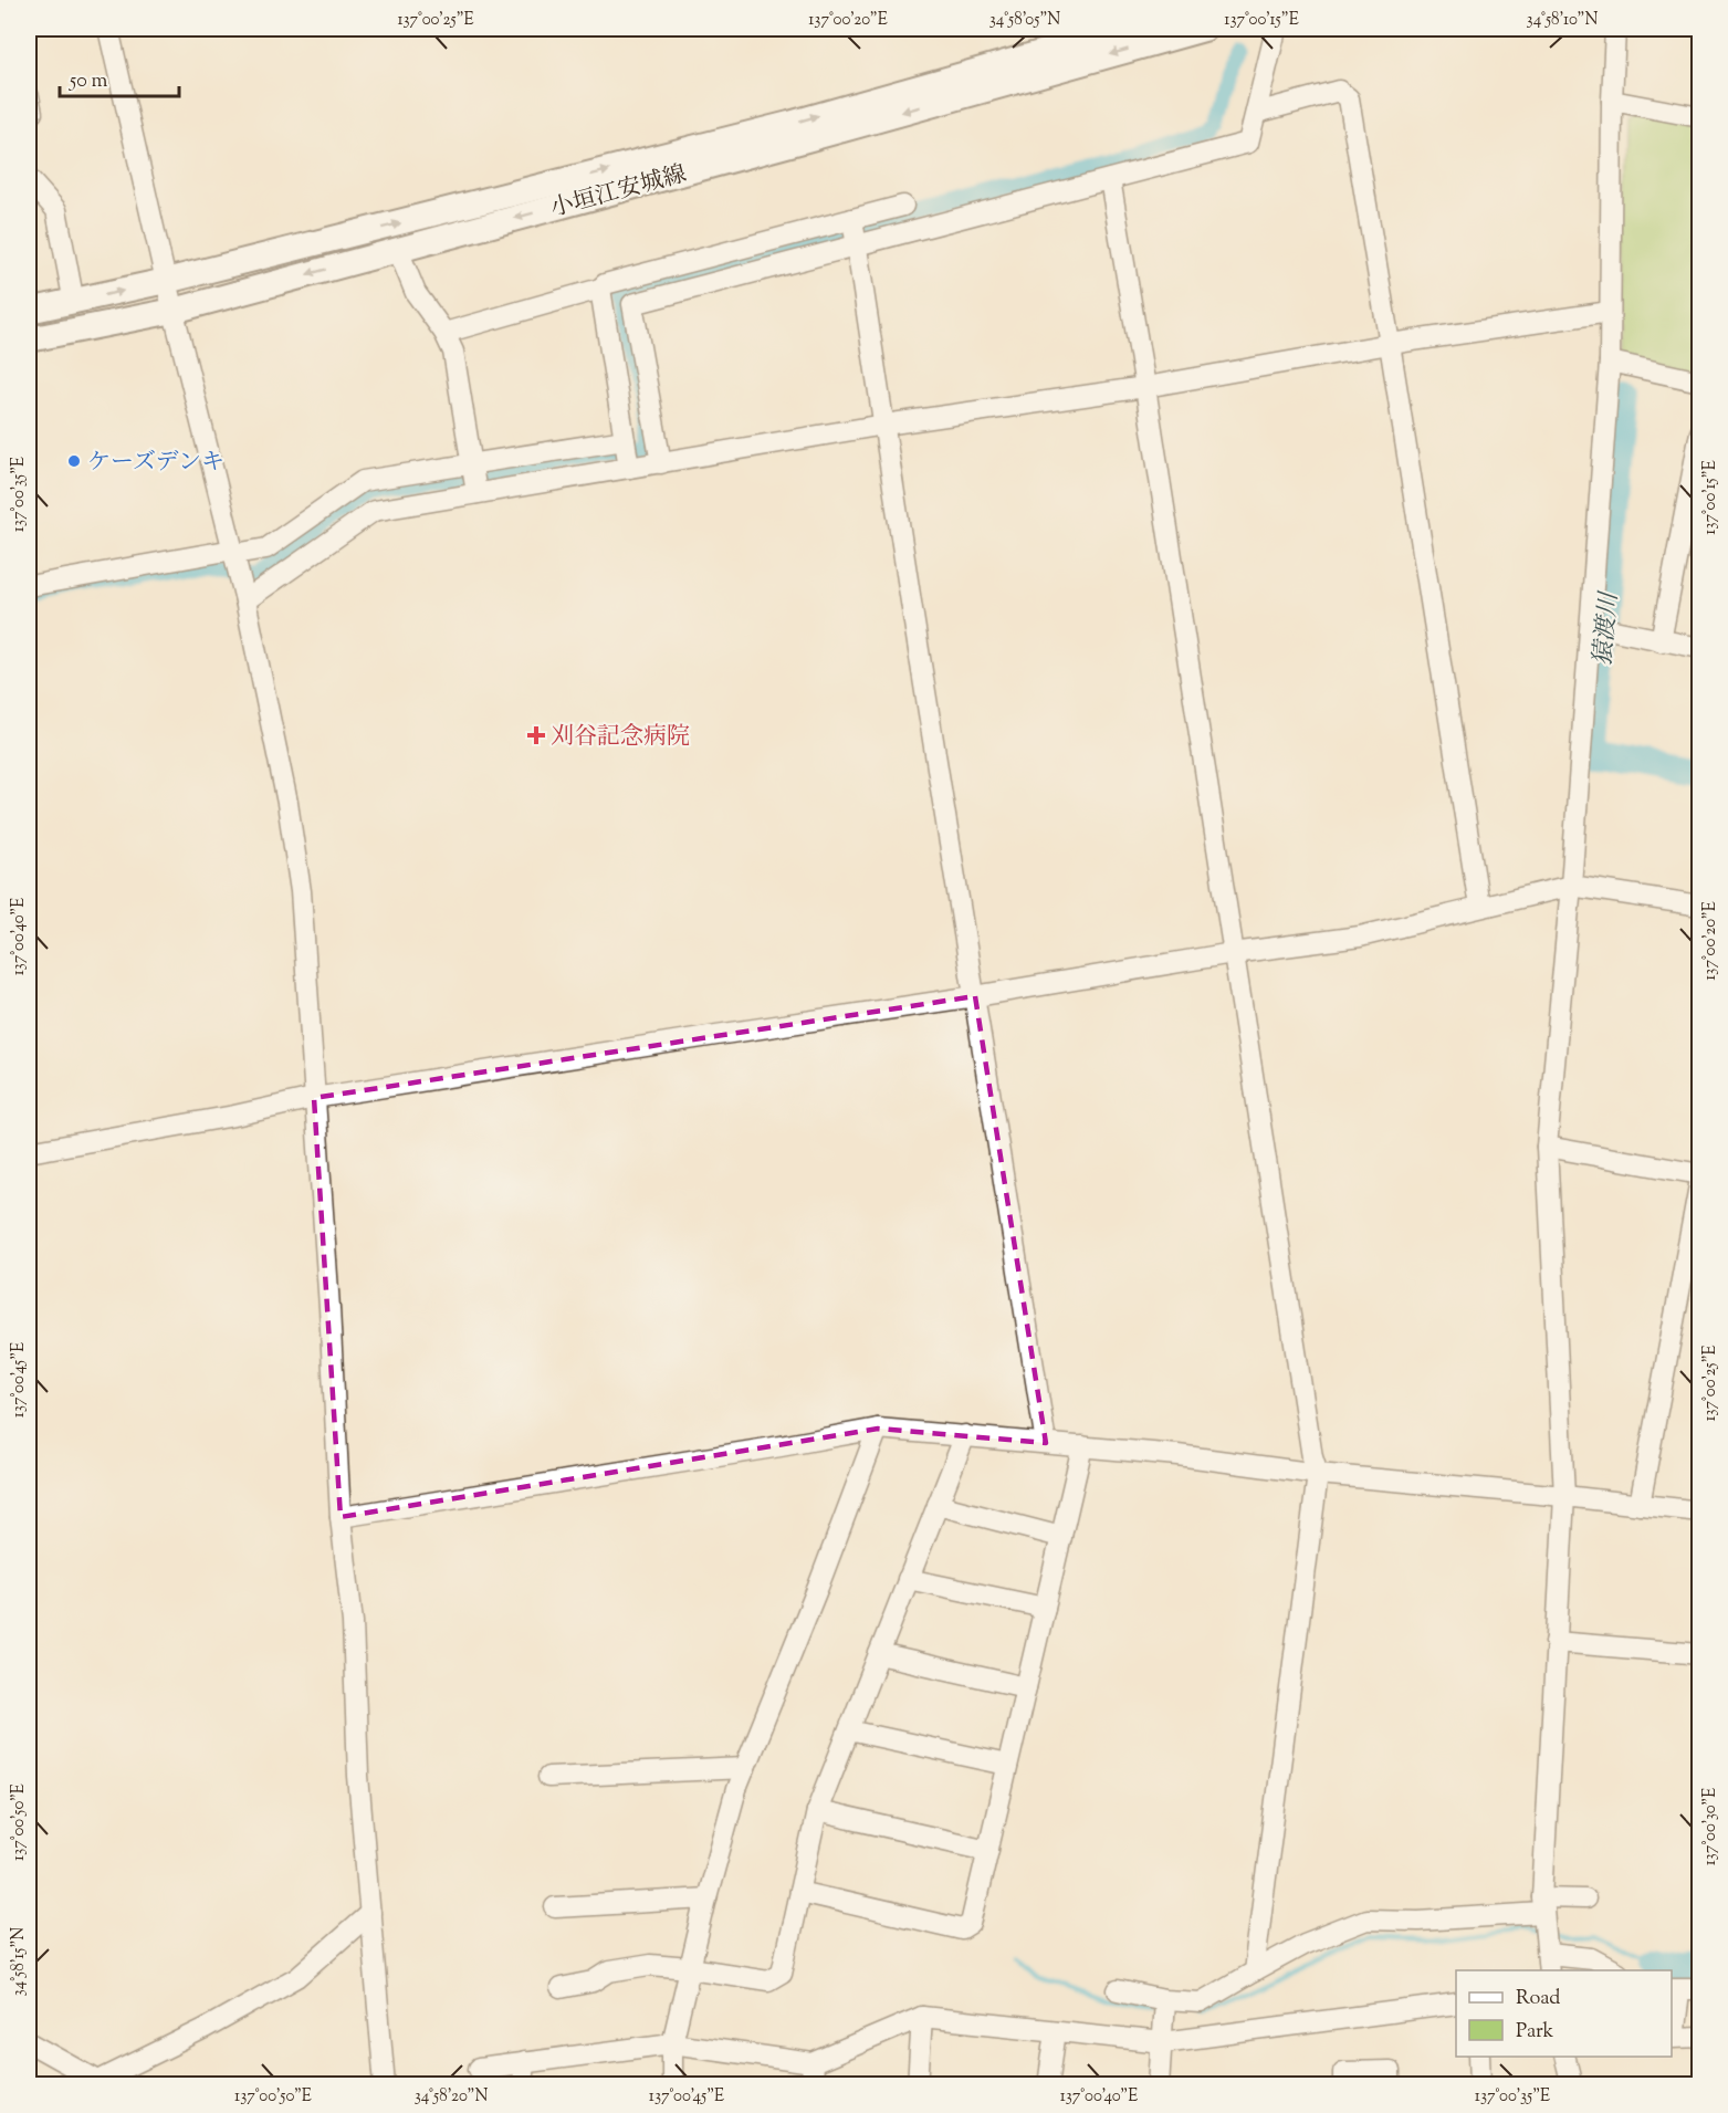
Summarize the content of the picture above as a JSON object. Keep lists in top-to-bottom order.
{
  "streets": {
    "main road": ["小垣江安城線"]
  },
  "water": ["猿渡川"],
  "places": {
    "other": ["ケーズデンキ"],
    "health": ["刈谷記念病院"]
  },
  "legend": ["Road", "Park"],
  "scale_bar": "50 m",
  "coordinates": [
    "137°00'25\"E",
    "137°00'20\"E",
    "34°58'05\"N",
    "137°00'15\"E",
    "34°58'10\"N",
    "137°00'35\"E",
    "137°00'40\"E",
    "137°00'45\"E",
    "137°00'50\"E",
    "137°00'30\"E",
    "34°58'15\"N",
    "34°58'20\"N"
  ]
}
